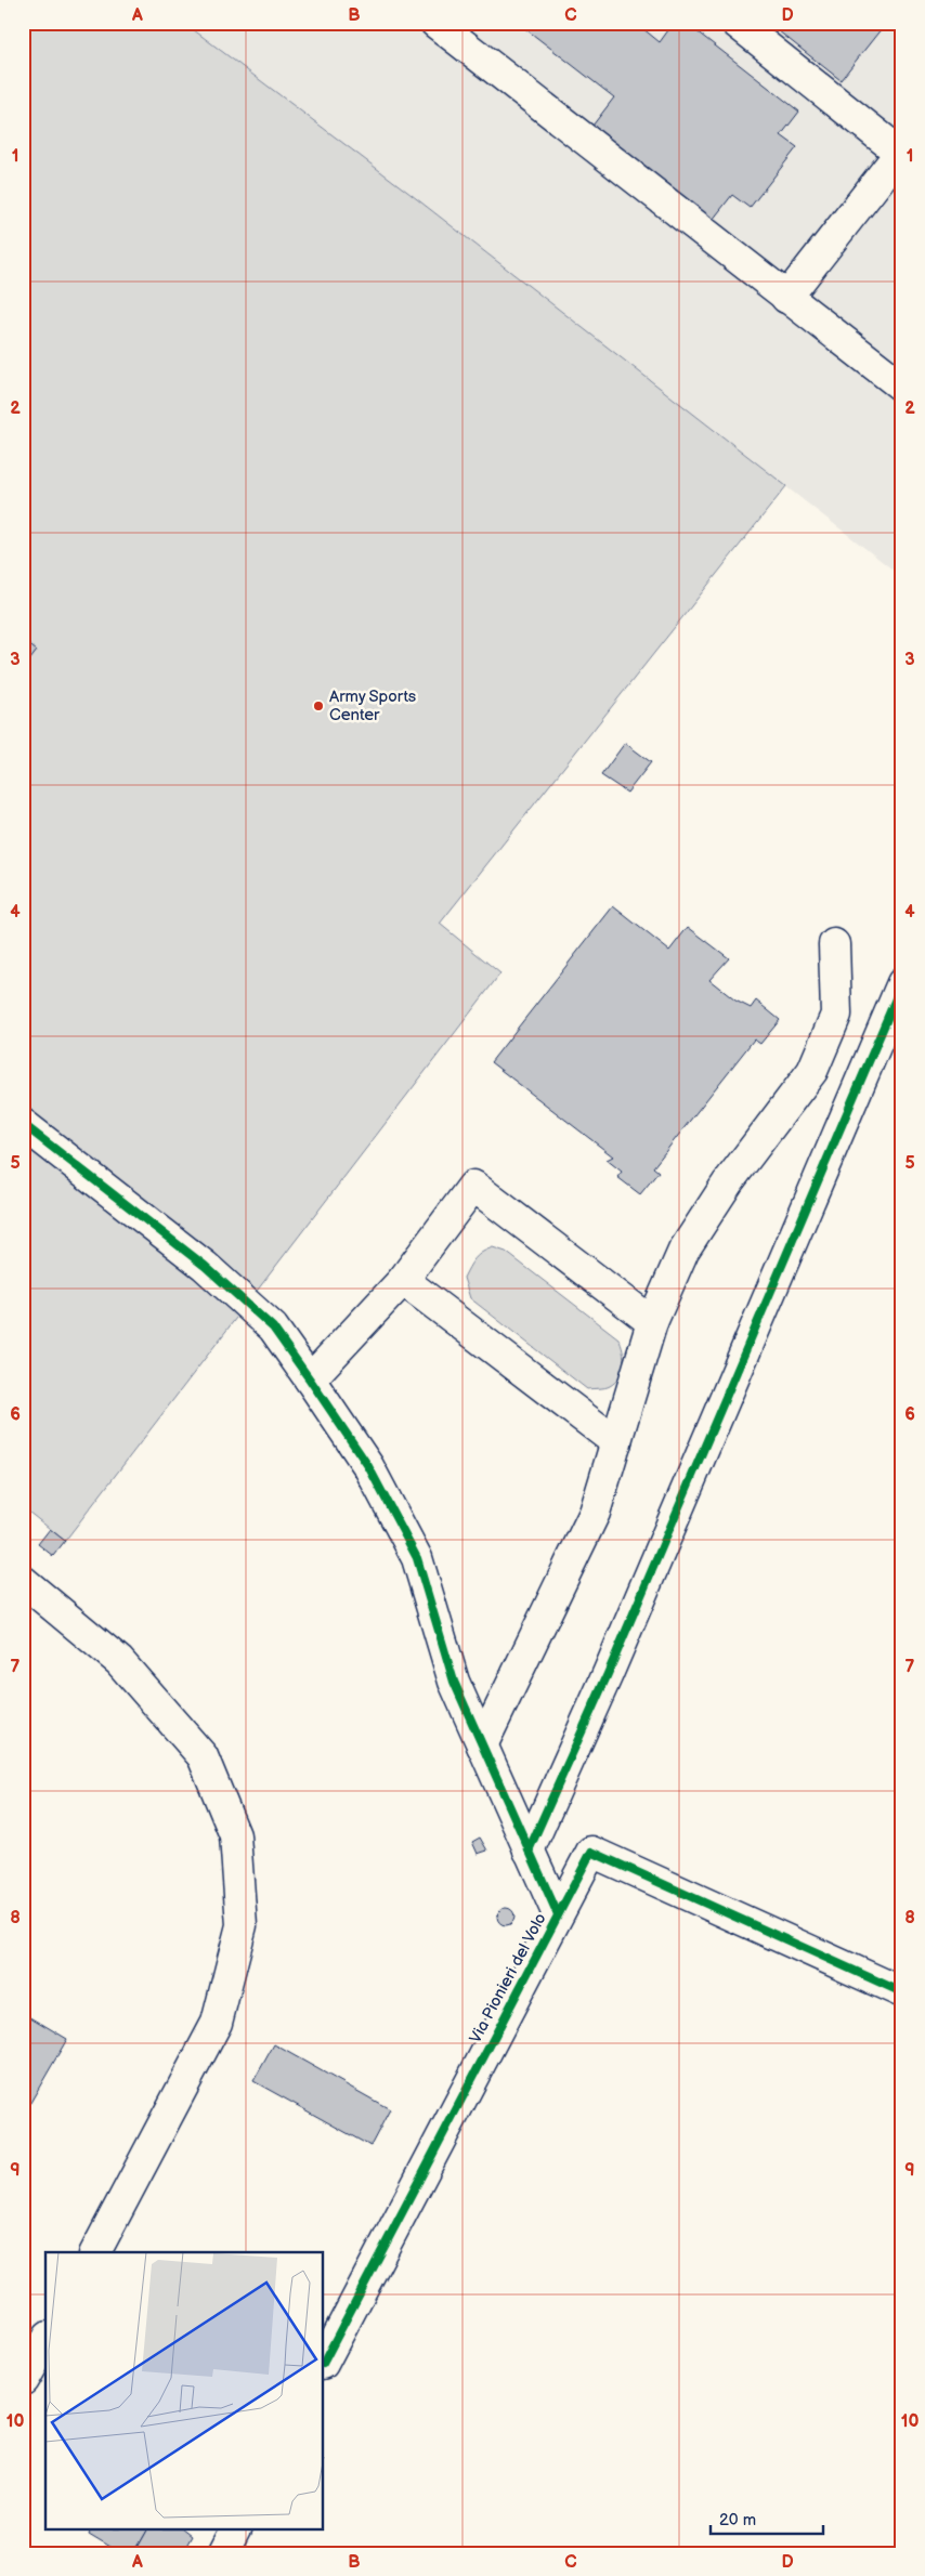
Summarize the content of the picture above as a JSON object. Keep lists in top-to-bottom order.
{
  "streets": {
    "street": ["Via Pionieri del Volo"]
  },
  "places": ["Army Sports Center"],
  "scale_bar": "20 m",
  "grid": {
    "columns": [
      "A",
      "B",
      "C",
      "D"
    ],
    "rows": [
      "1",
      "2",
      "3",
      "4",
      "5",
      "6",
      "7",
      "8",
      "9",
      "10"
    ]
  }
}
